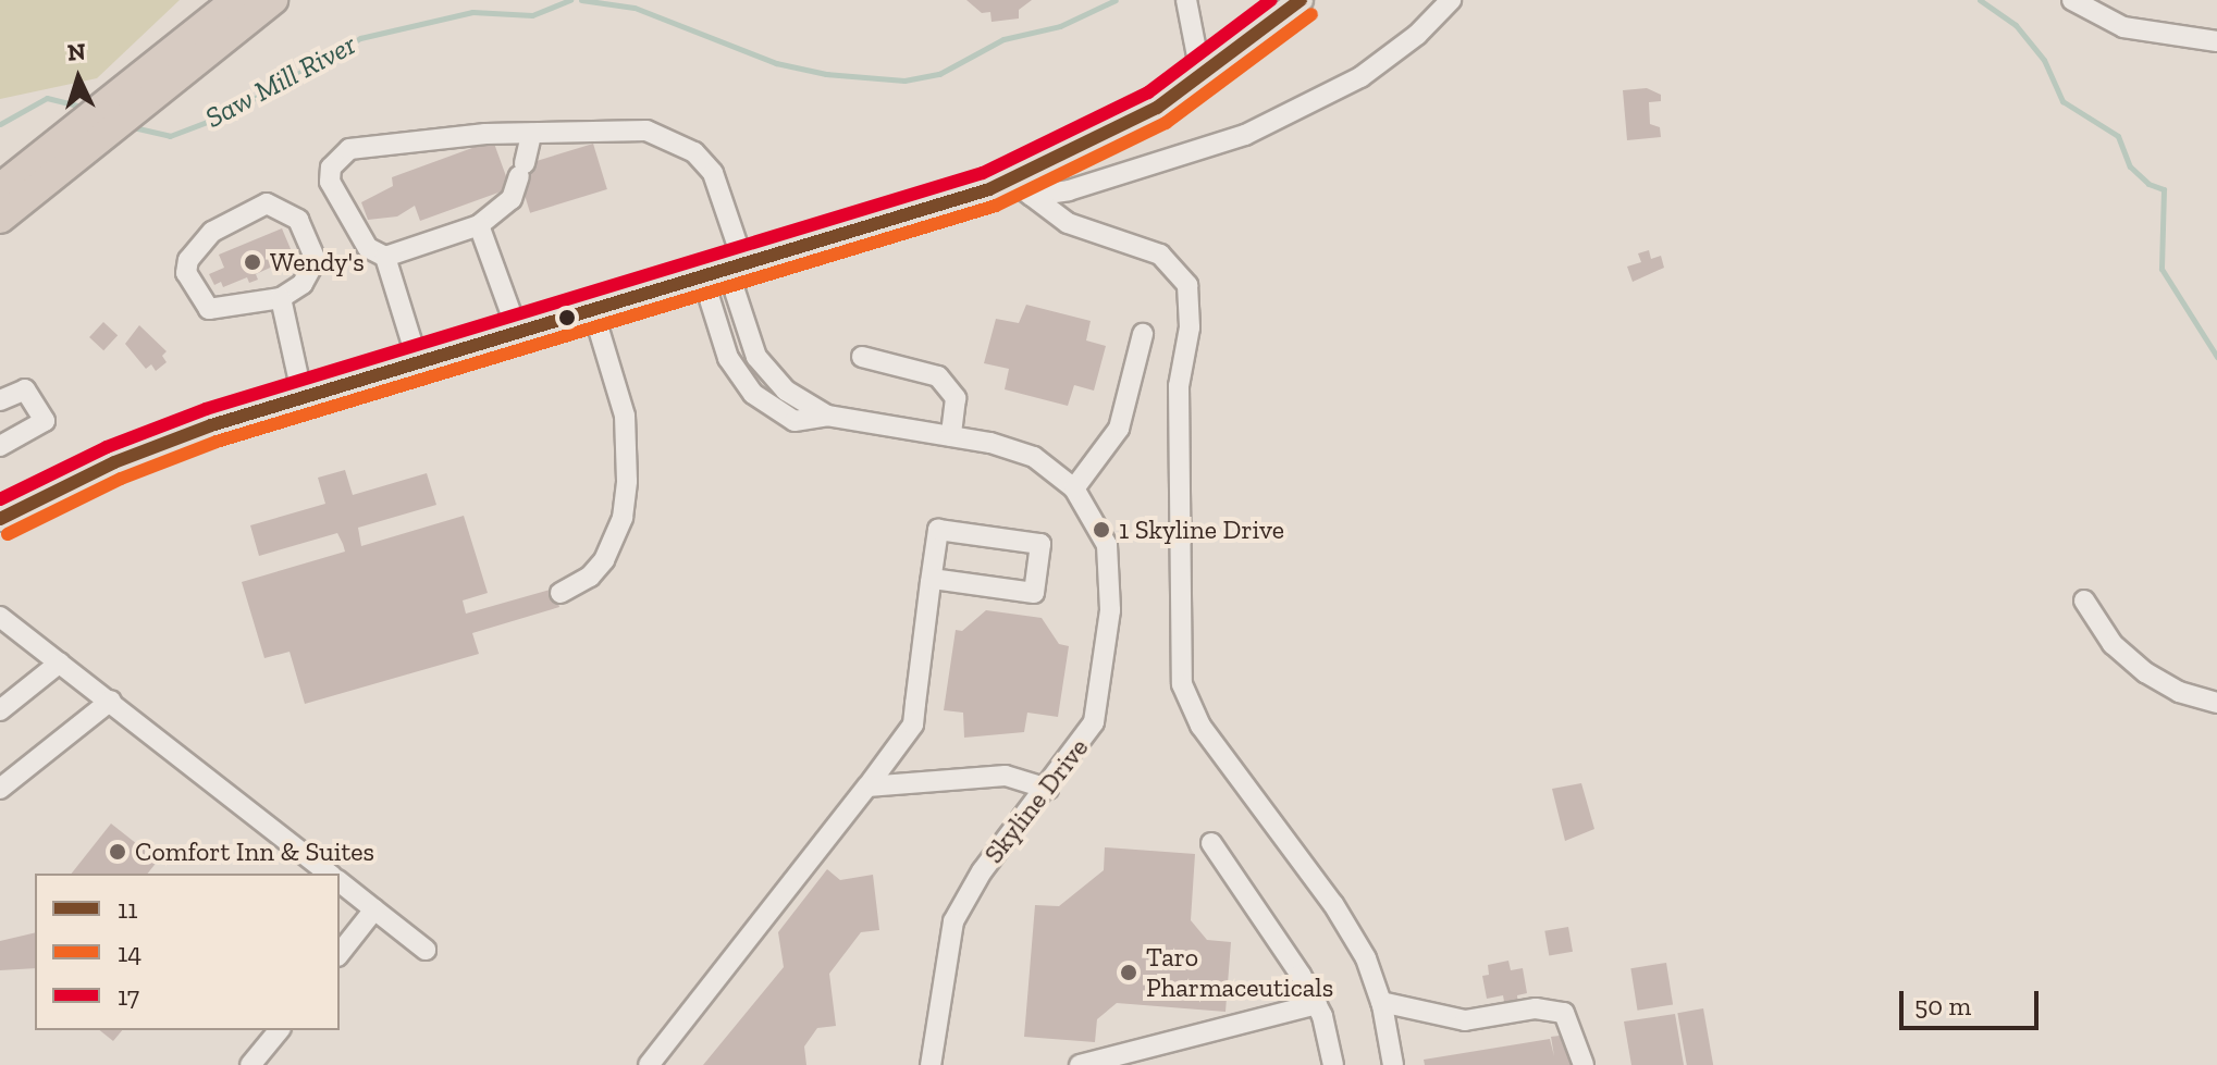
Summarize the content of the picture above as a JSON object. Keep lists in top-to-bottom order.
{
  "streets": {
    "street": ["Skyline Drive"]
  },
  "water": ["Saw Mill River"],
  "places": [
    "Wendy's",
    "1 Skyline Drive",
    "Comfort Inn & Suites",
    "Taro Pharmaceuticals"
  ],
  "lines": ["transit line 11", "transit line 17", "transit line 14"],
  "legend": ["11", "14", "17"],
  "scale_bar": "50 m",
  "north": "top"
}
